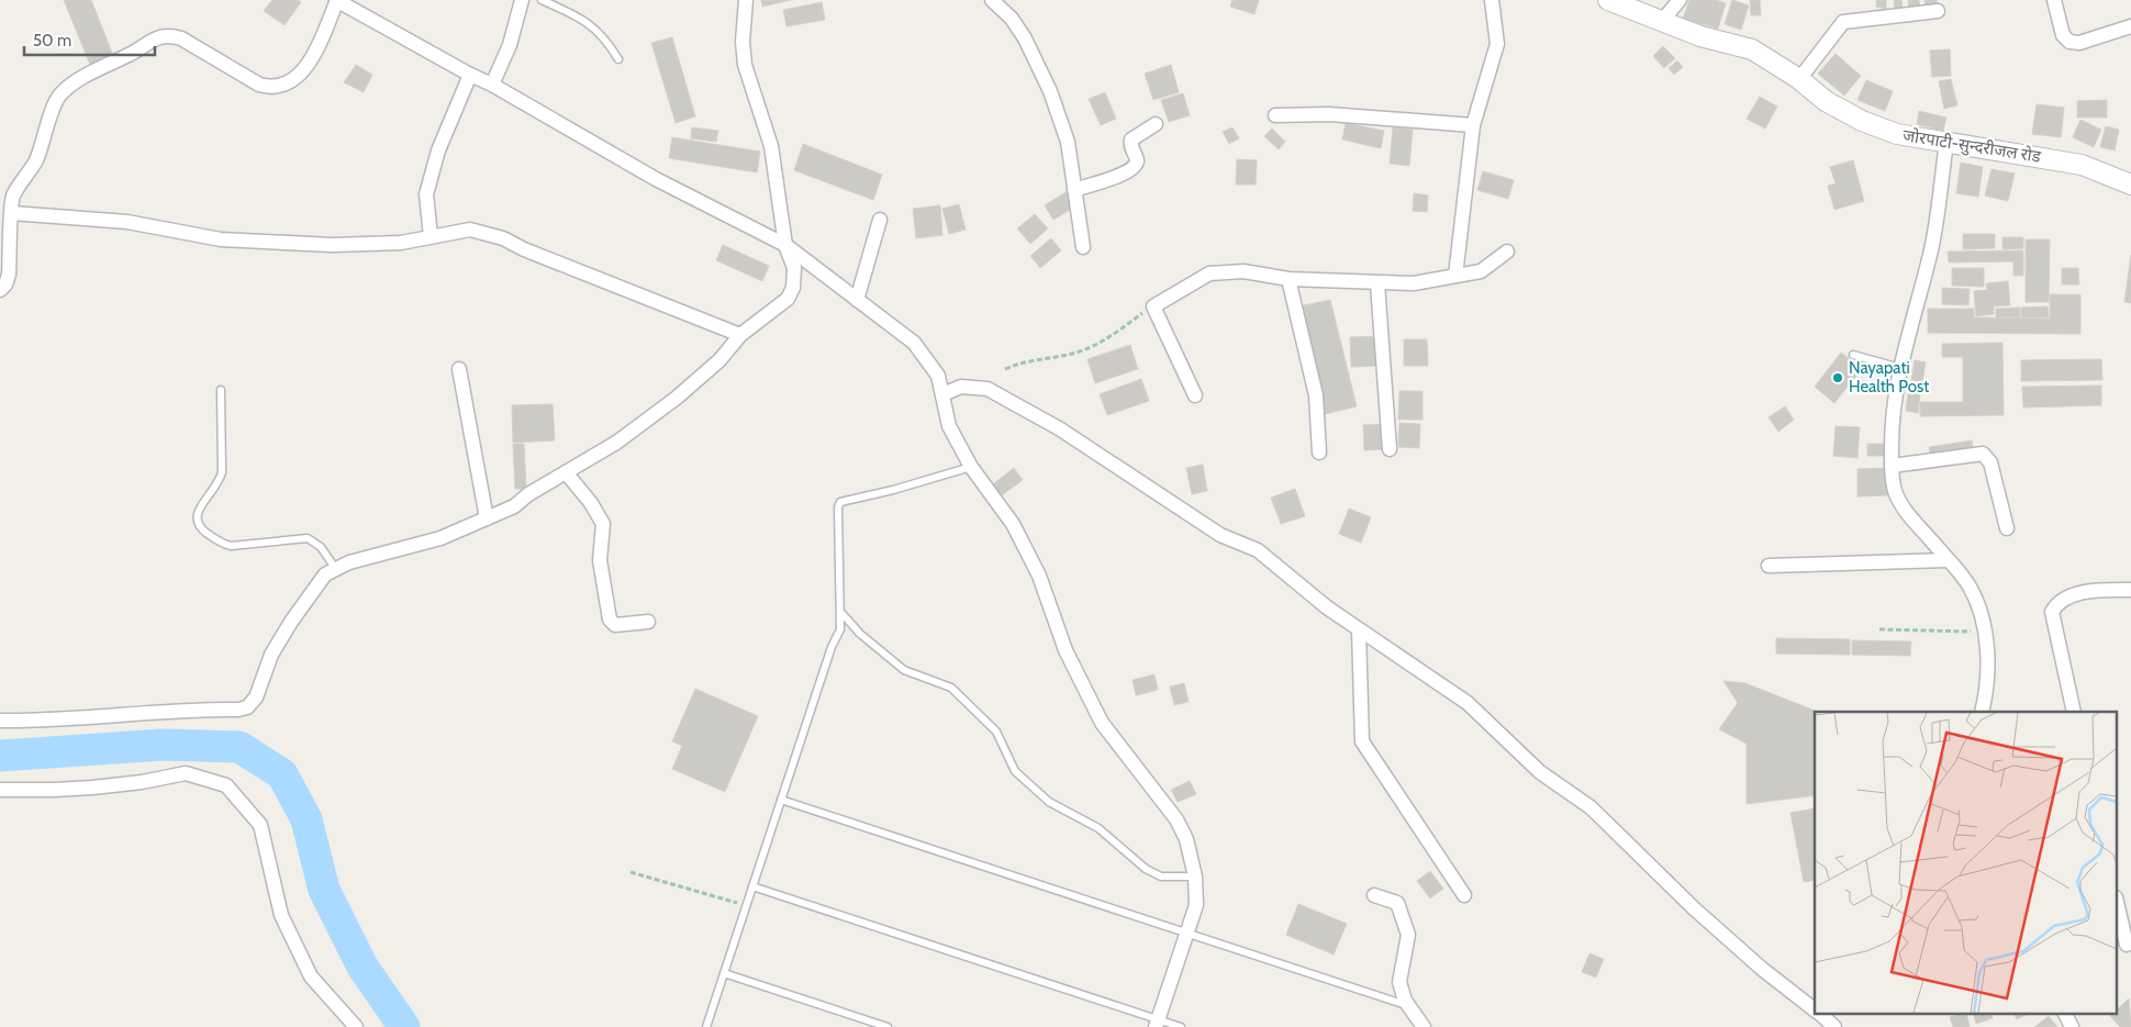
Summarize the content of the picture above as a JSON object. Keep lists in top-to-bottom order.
{
  "streets": {
    "main road": ["जोरपाटी-सुन्दरीजल रोड"]
  },
  "places": ["Nayapati Health Post"],
  "scale_bar": "50 m"
}
